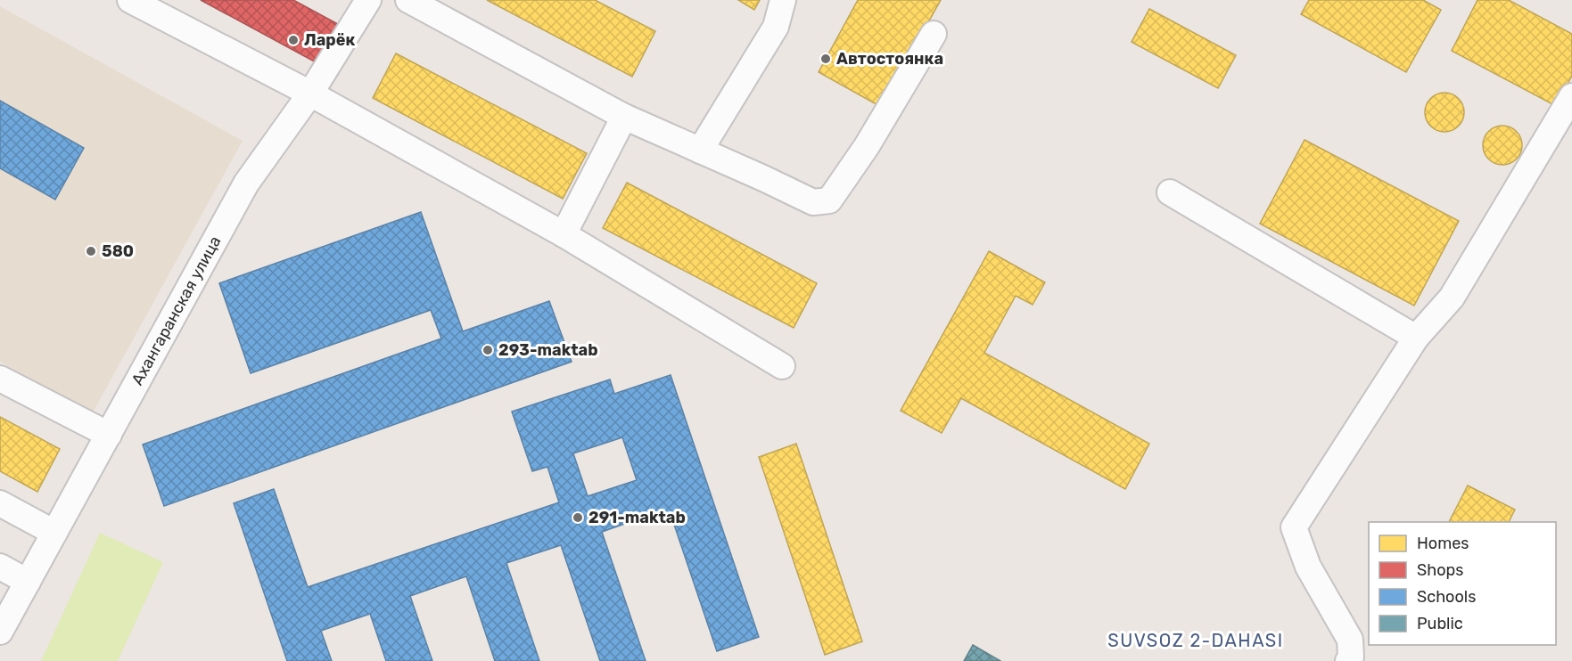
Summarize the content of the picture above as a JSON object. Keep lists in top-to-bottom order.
{
  "streets": {
    "street": ["Ахангаранская улица"]
  },
  "districts": ["SUVSOZ 2-DAHASI"],
  "places": [
    "Ларёк",
    "Автостоянка",
    "580",
    "293-maktab",
    "291-maktab"
  ],
  "legend": [
    "Homes",
    "Shops",
    "Schools",
    "Public"
  ]
}
